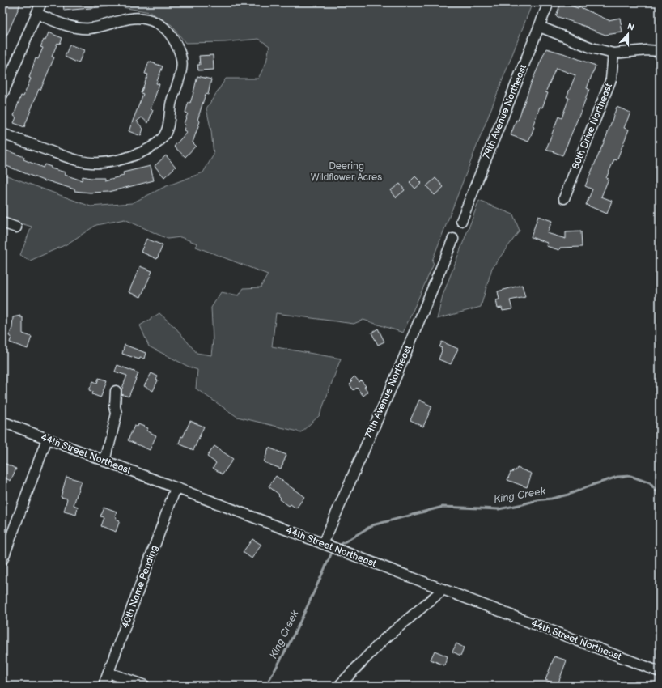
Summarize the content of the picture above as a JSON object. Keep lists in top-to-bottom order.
{
  "streets": {
    "street": [
      "79th Avenue Northeast",
      "80th Drive Northeast",
      "44th Street Northeast",
      "40th Name Pending"
    ]
  },
  "crossings": [
    ["79th Avenue Northeast", "44th Street Northeast"],
    ["44th Street Northeast", "40th Name Pending"]
  ],
  "water": ["King Creek"],
  "parks": ["Deering Wildflower Acres"],
  "north": "top"
}
